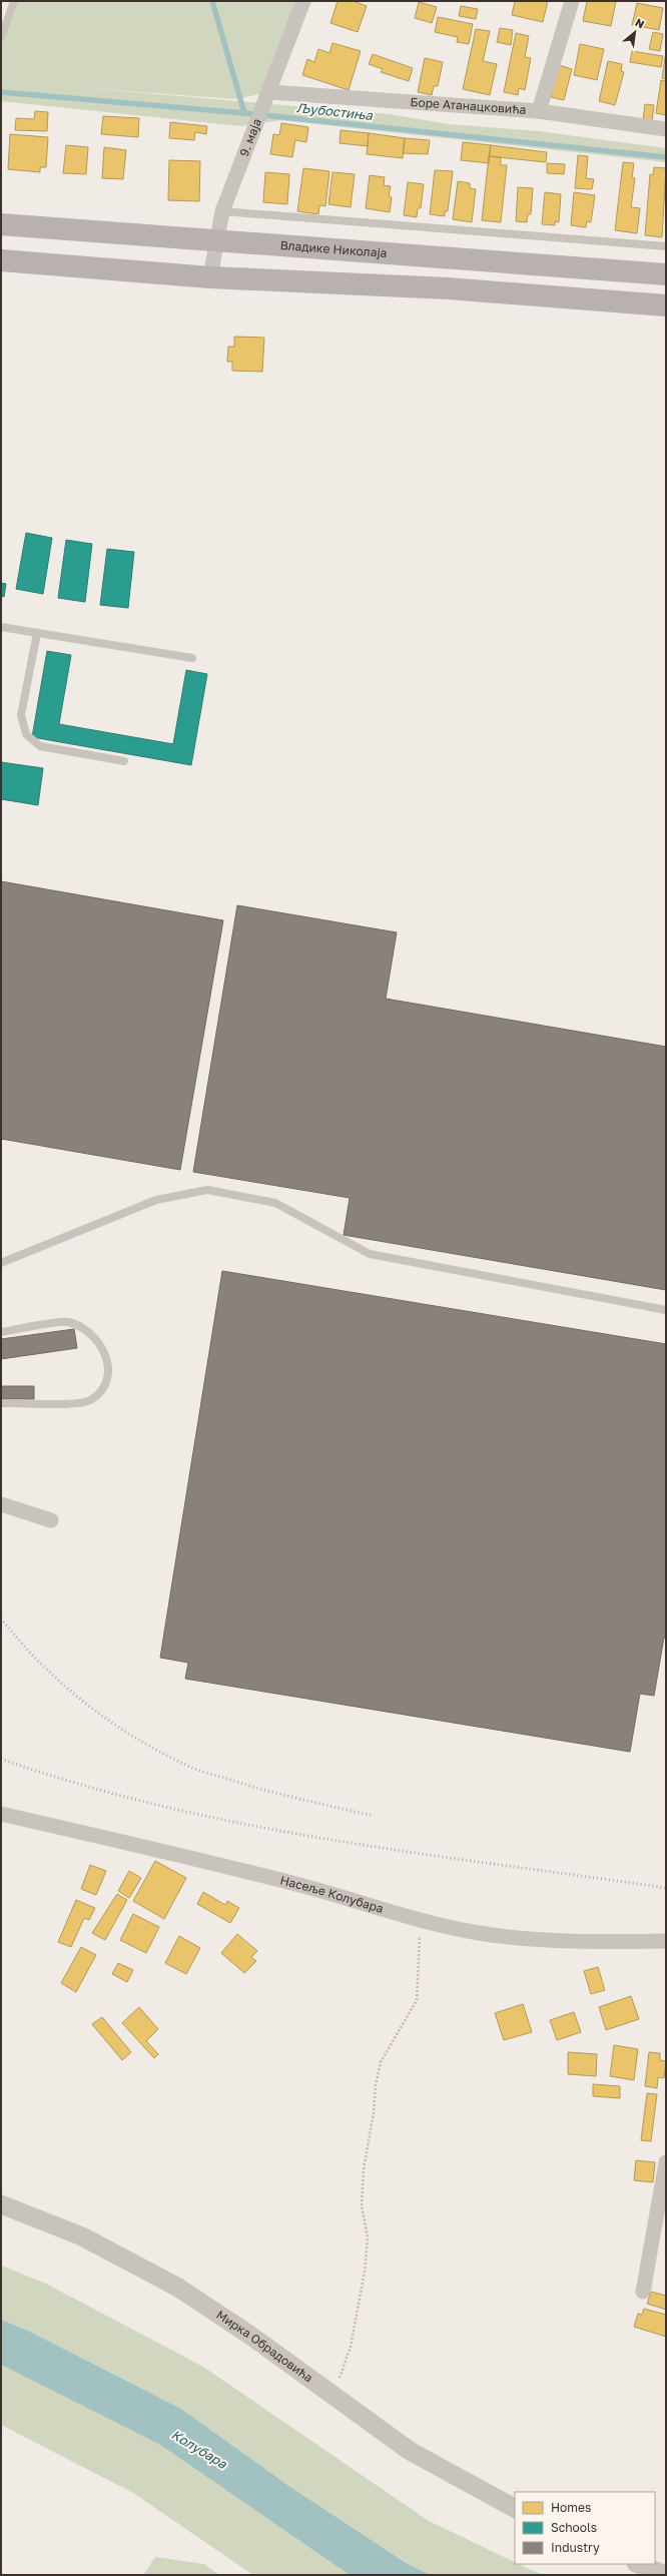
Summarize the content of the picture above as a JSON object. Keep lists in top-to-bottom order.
{
  "streets": {
    "main road": ["Владике Николаја"],
    "street": [
      "Боре Атанацковића",
      "9. маја",
      "Насеље Колубара",
      "Мирка Обрадовића"
    ]
  },
  "crossings": [
    ["Боре Атанацковића", "9. маја"],
    ["9. маја", "Владике Николаја"]
  ],
  "water": ["Љубостиња", "Колубара"],
  "legend": ["Homes", "Schools", "Industry"],
  "north": "top right"
}
